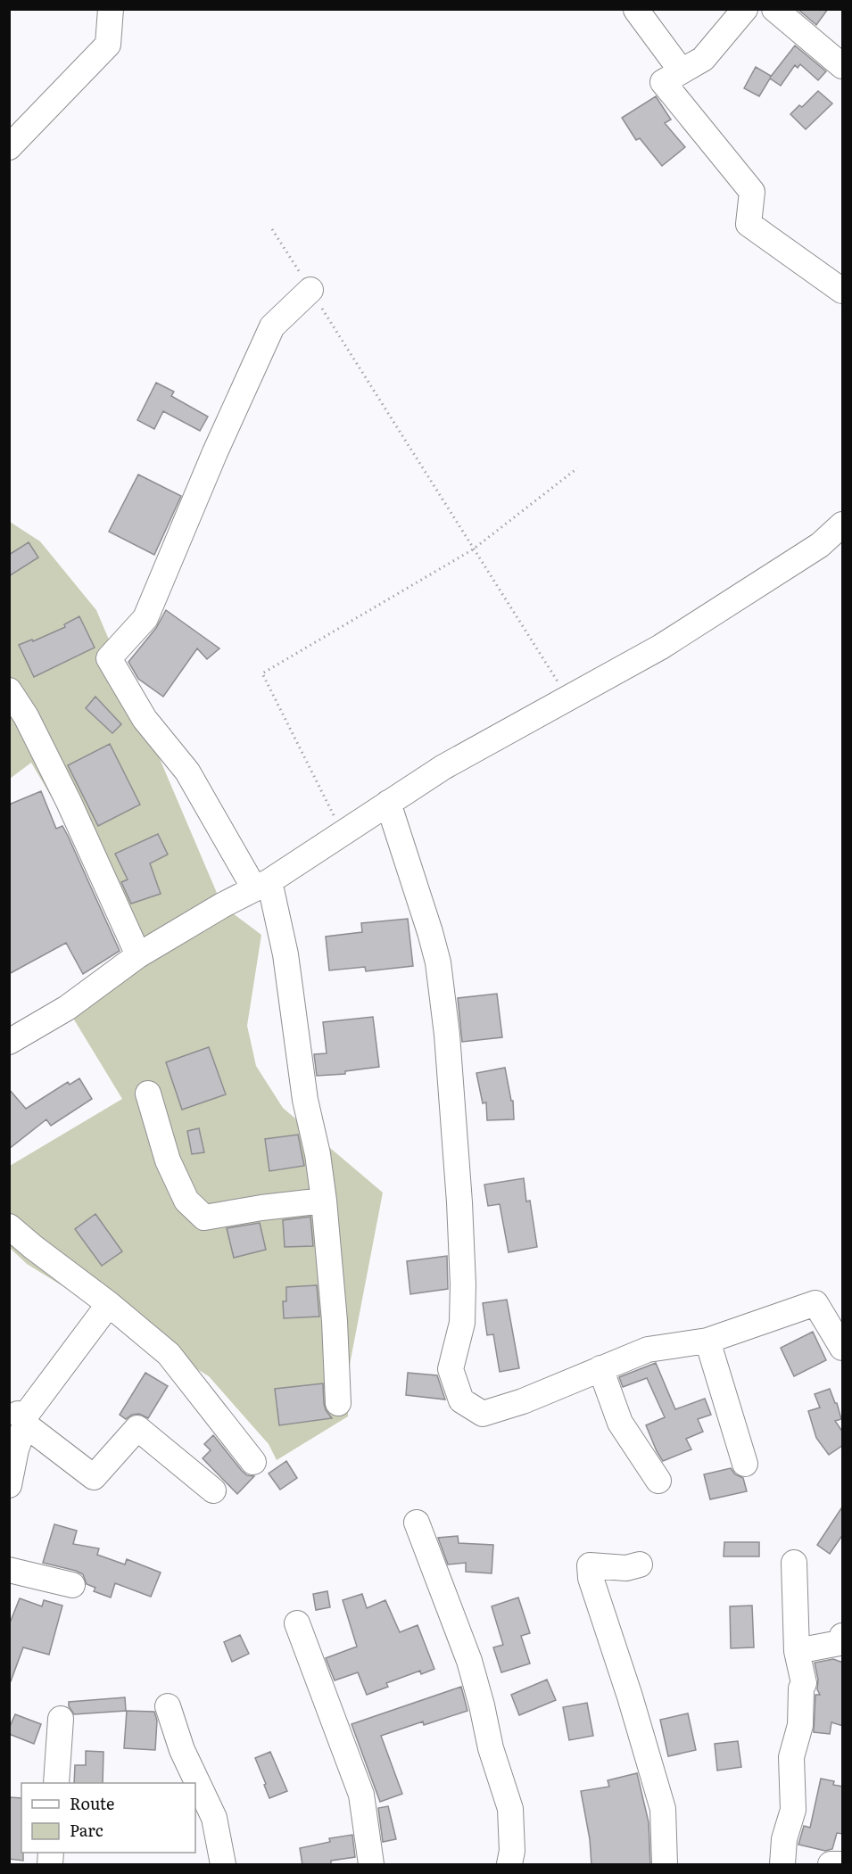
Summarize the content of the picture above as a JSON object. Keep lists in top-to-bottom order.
{
  "legend": ["Route", "Parc"]
}
